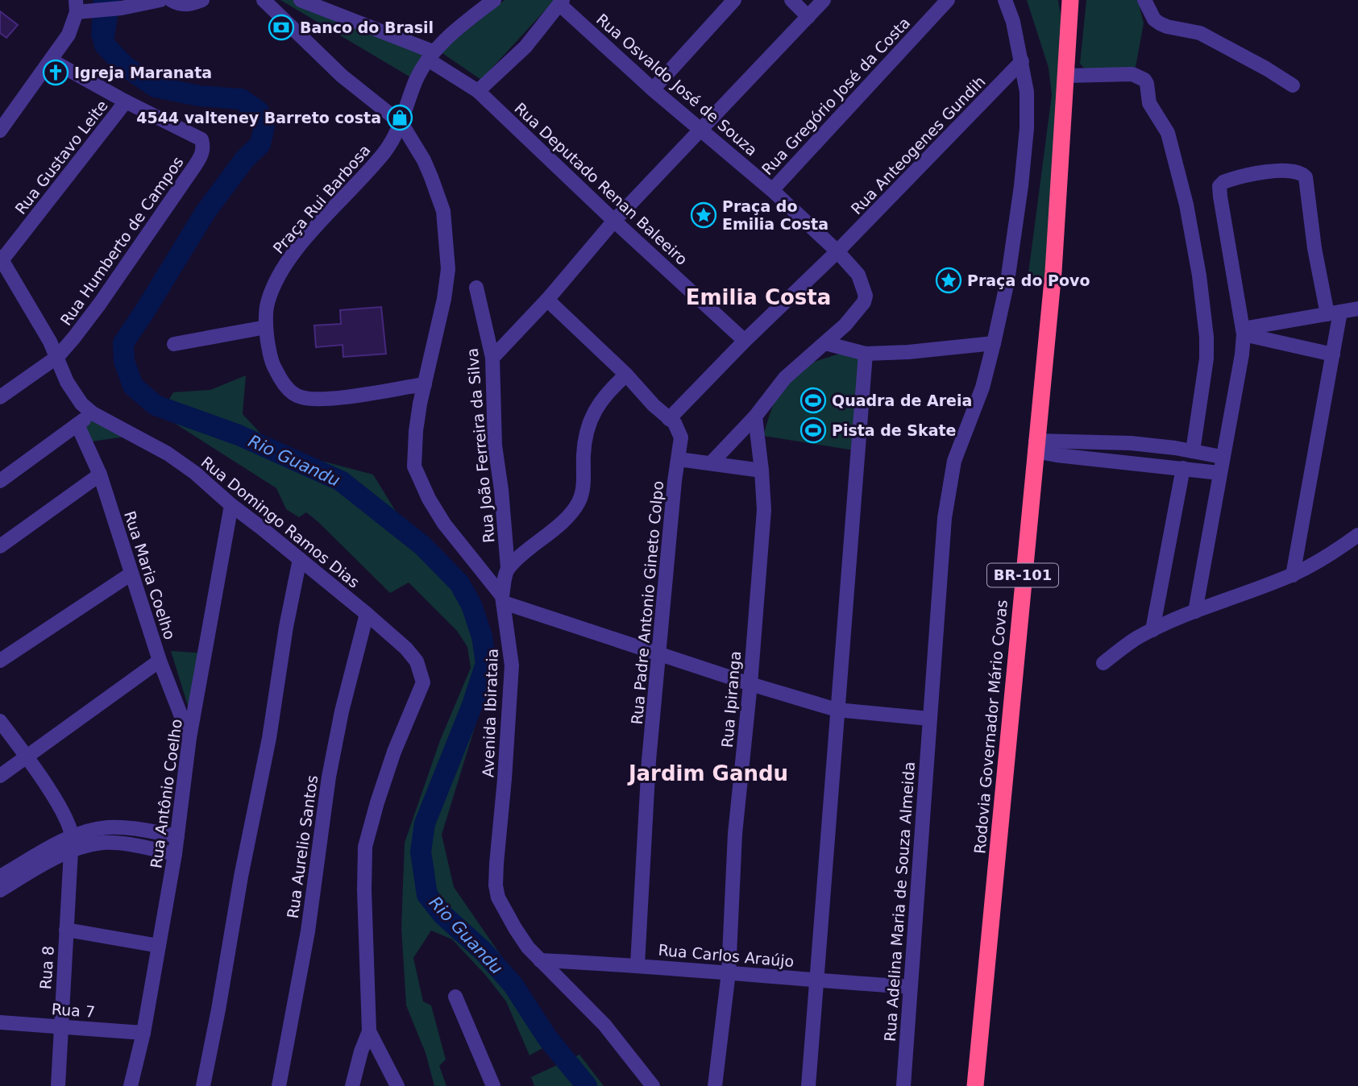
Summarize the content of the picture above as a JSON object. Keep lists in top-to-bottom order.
{
  "streets": {
    "highway": ["BR-101", "Rodovia Governador Mário Covas"],
    "street": [
      "Rua Osvaldo José de Souza",
      "Rua Gregório José da Costa",
      "Rua Anteogenes Gundih",
      "Rua Gustavo Leite",
      "Rua Deputado Renan Baleeiro",
      "Praça Rui Barbosa",
      "Rua Humberto de Campos",
      "Rua João Ferreira da Silva",
      "Rua Domingo Ramos Dias",
      "Rua Maria Coelho",
      "Rua Padre Antonio Gineto Colpo",
      "Rua Ipiranga",
      "Avenida Ibirataia",
      "Rua Antônio Coelho",
      "Rua Aurelio Santos",
      "Rua Adelina Maria de Souza Almeida",
      "Rua Carlos Araújo",
      "Rua 8",
      "Rua 7"
    ]
  },
  "crossings": [
    ["Rua Osvaldo José de Souza", "Rua Gregório José da Costa"],
    ["Rua Osvaldo José de Souza", "Rua Anteogenes Gundih"],
    ["Rua Anteogenes Gundih", "Rua Deputado Renan Baleeiro"],
    ["Rua Anteogenes Gundih", "Rua Padre Antonio Gineto Colpo"],
    ["Rua Anteogenes Gundih", "Rua Adelina Maria de Souza Almeida"],
    ["Rua Gustavo Leite", "Rua Humberto de Campos"],
    ["Rua Gustavo Leite", "Rua Domingo Ramos Dias"],
    ["Rua Deputado Renan Baleeiro", "Praça Rui Barbosa"],
    ["Rua Humberto de Campos", "Rua Domingo Ramos Dias"],
    ["Rua João Ferreira da Silva", "Avenida Ibirataia"],
    ["Rua Domingo Ramos Dias", "Rua Antônio Coelho"],
    ["Rua Domingo Ramos Dias", "Rua Aurelio Santos"],
    ["Rua Maria Coelho", "Rua Antônio Coelho"],
    ["Rua Padre Antonio Gineto Colpo", "Rua Carlos Araújo"],
    ["Rua Ipiranga", "Rua Carlos Araújo"],
    ["Avenida Ibirataia", "Rua Carlos Araújo"],
    ["Rua Antônio Coelho", "Rua 7"],
    ["Rua Adelina Maria de Souza Almeida", "Rua Carlos Araújo"],
    ["Rua 8", "Rua 7"]
  ],
  "districts": ["Emilia Costa", "Jardim Gandu"],
  "water": ["Rio Guandu"],
  "places": {
    "bank": ["Banco do Brasil"],
    "church": ["Igreja Maranata"],
    "shop": ["4544 valteney Barreto costa"],
    "place": ["Praça do Emilia Costa", "Praça do Povo"],
    "sports": ["Quadra de Areia", "Pista de Skate"]
  }
}
